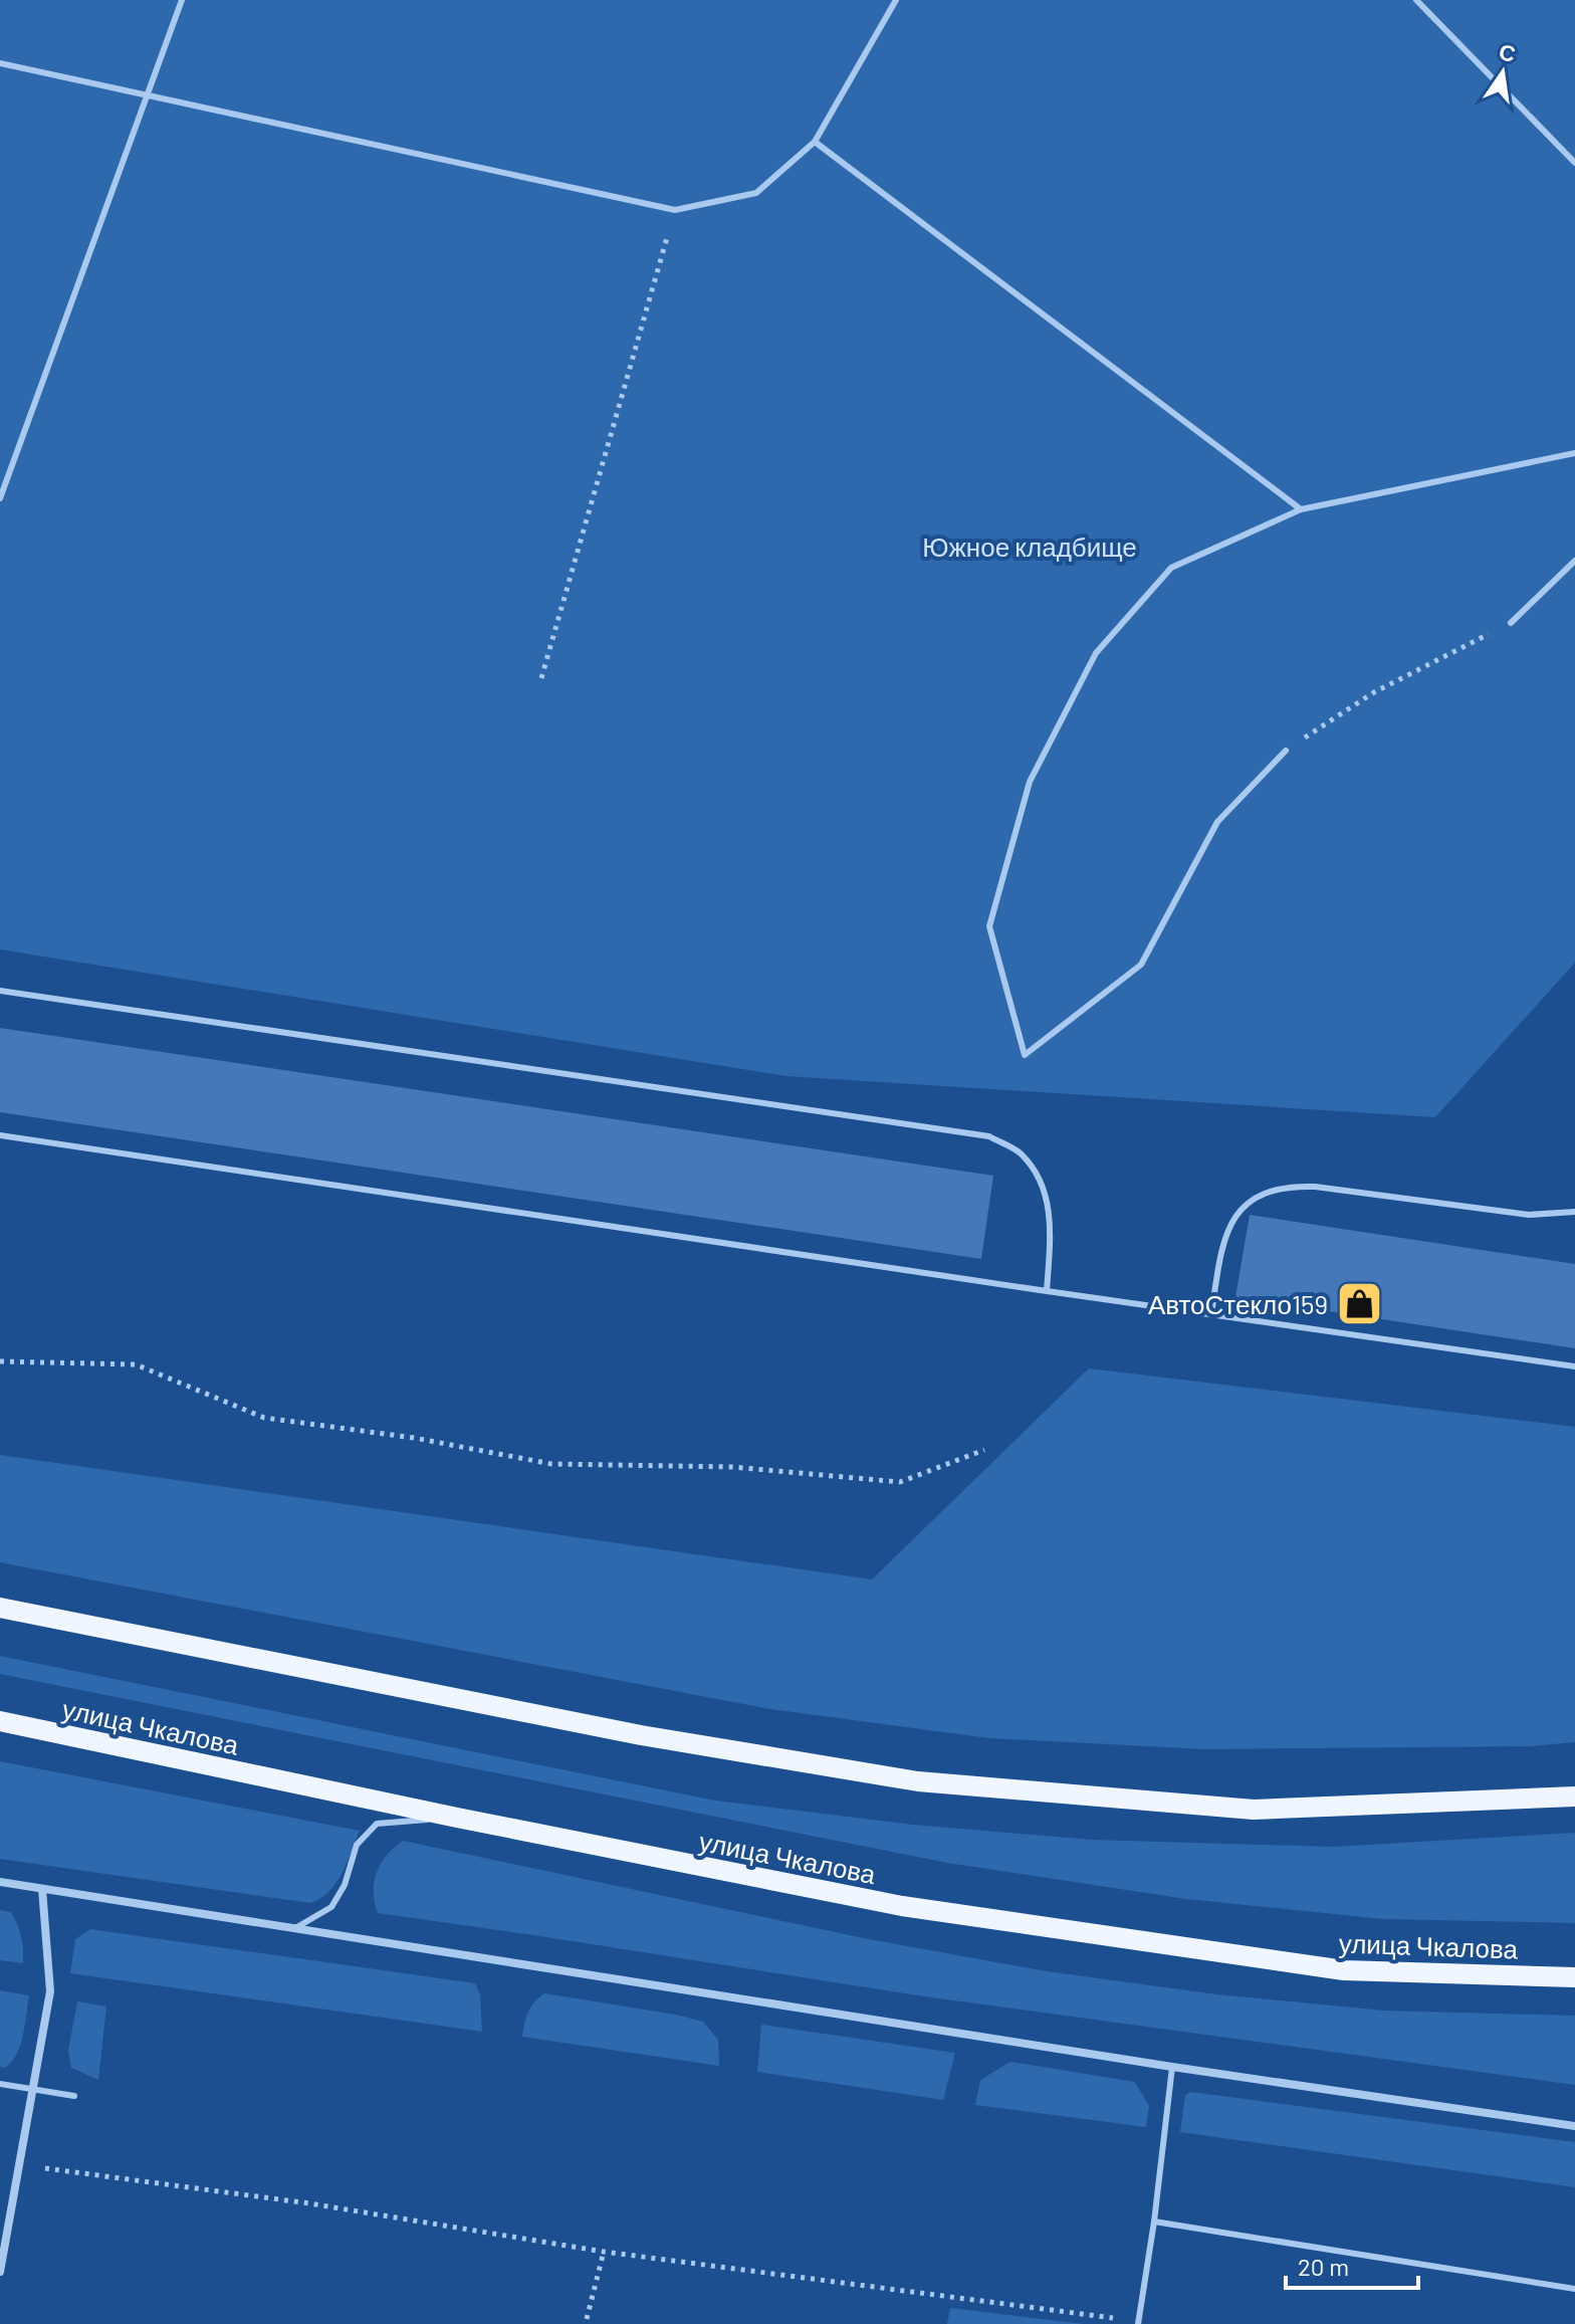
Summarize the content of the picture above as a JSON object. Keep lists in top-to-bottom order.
{
  "streets": {
    "main road": ["улица Чкалова"]
  },
  "parks": ["Южное кладбище"],
  "places": {
    "shop": ["АвтоСтекло159"]
  },
  "scale_bar": "20 m",
  "north": "top"
}
